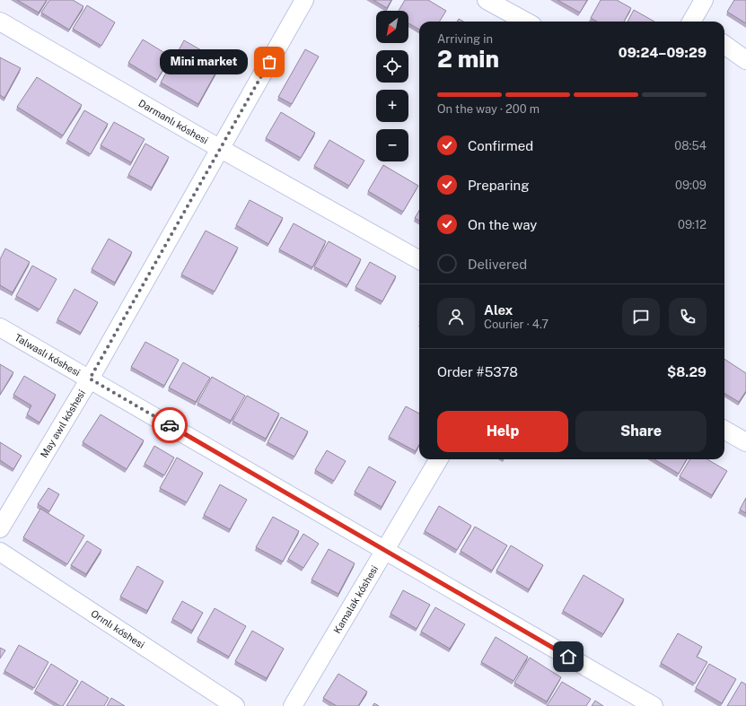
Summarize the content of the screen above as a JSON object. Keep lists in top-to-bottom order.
{
  "streets": {
    "street": [
      "Darmanlı kóshesi",
      "Talwaslı kóshesi",
      "May awıl kóshesi",
      "Kamalak kóshesi",
      "Orınlı kóshesi"
    ]
  },
  "crossings": [
    ["Darmanlı kóshesi", "May awıl kóshesi"],
    ["Talwaslı kóshesi", "May awıl kóshesi"],
    ["Talwaslı kóshesi", "Kamalak kóshesi"]
  ],
  "places": ["Mini market"],
  "north": "bottom left",
  "page": {
    "map_buttons": ["+", "−"],
    "heading": ["2 min", "Arriving in", "09:24–09:29"],
    "panel": [
      "Alex",
      "Courier · 4.7",
      "Order #5378",
      "$8.29"
    ],
    "bubble": "Mini market",
    "bar": "On the way · 200 m",
    "list": [
      ["Confirmed", "08:54"],
      ["Preparing", "09:09"],
      ["On the way", "09:12"],
      "Delivered"
    ],
    "buttons": ["Help", "Share"]
  }
}
